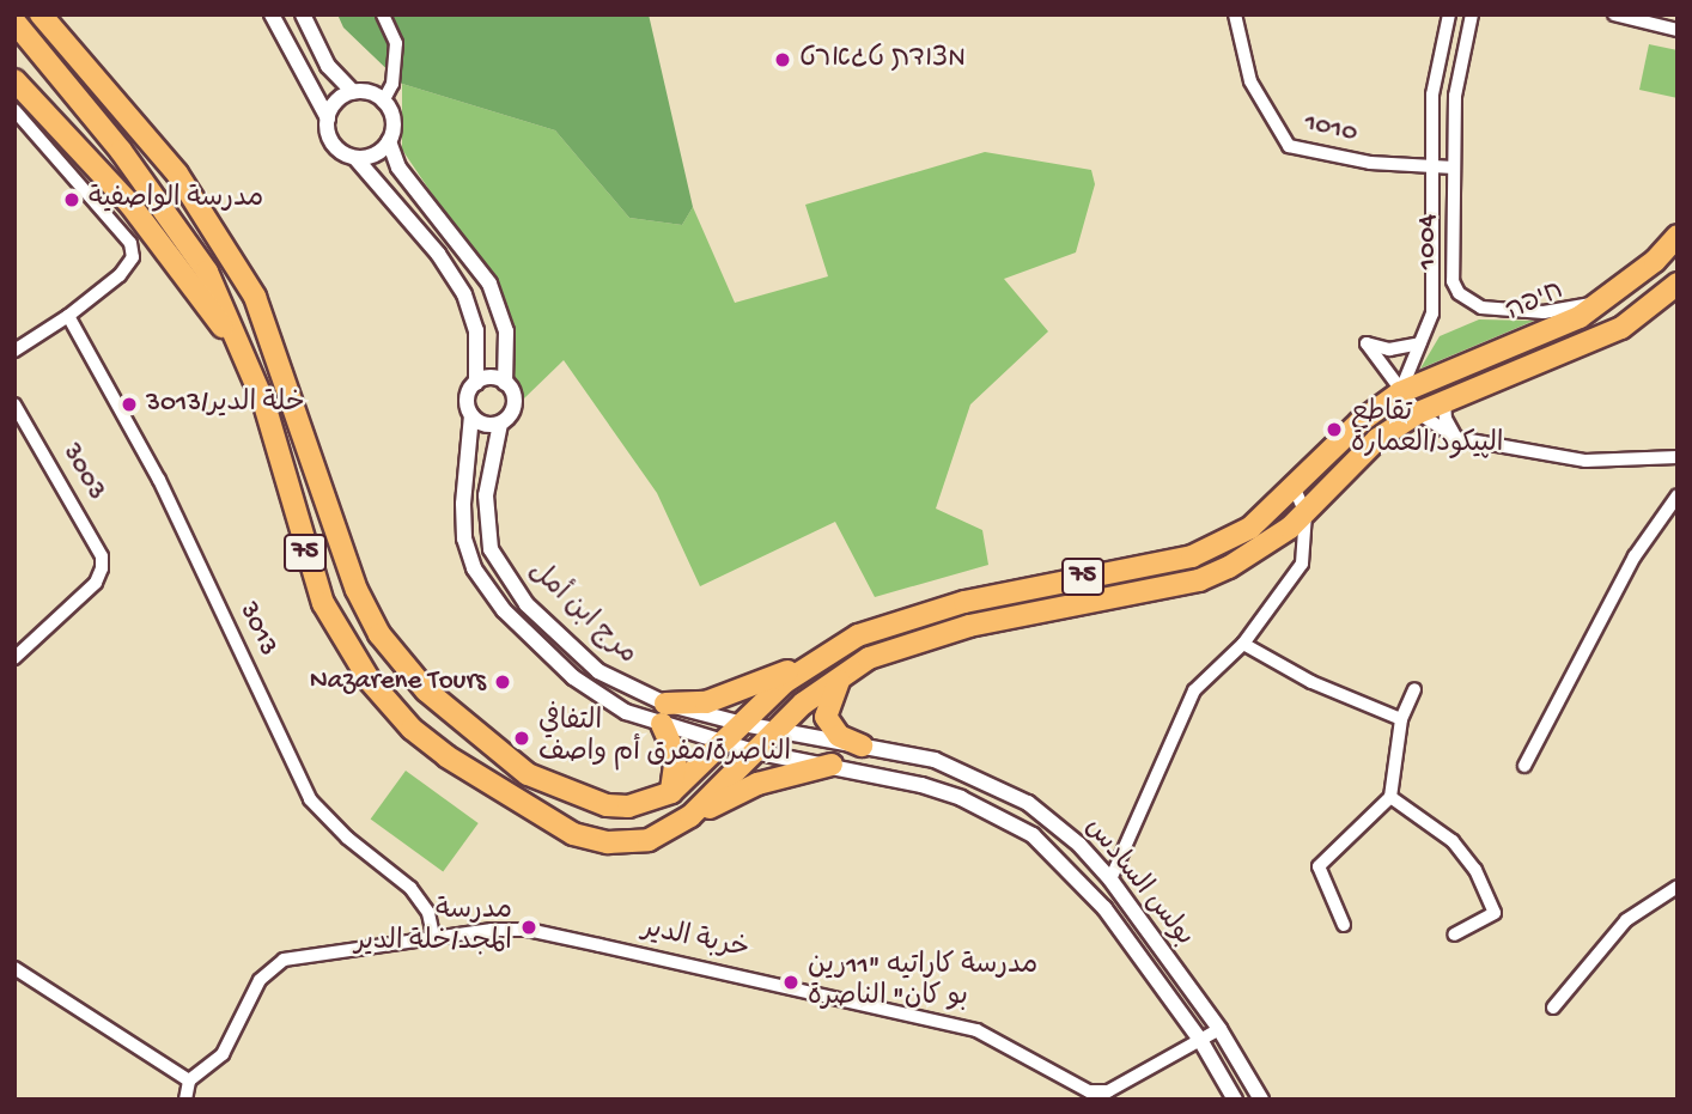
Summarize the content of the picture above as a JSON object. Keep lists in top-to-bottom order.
{
  "streets": {
    "highway": ["חיפה", "75"],
    "street": [
      "1010",
      "1004",
      "3003",
      "مرج ابن أمل",
      "3013",
      "بولس السادس",
      "خربة الدير"
    ]
  },
  "crossings": [
    ["1010", "1004"],
    ["1004", "חיפה"],
    ["1004", "75"],
    ["חיפה", "75"],
    ["75", "مرج ابن أمل"],
    ["75", "بولس السادس"],
    ["مرج ابن أمل", "بولس السادس"],
    ["3013", "خربة الدير"],
    ["بولس السادس", "خربة الدير"]
  ],
  "places": [
    "מצודת טגארט",
    "مدرسة الواصفية",
    "خلة الدير/3013",
    "تقاطع الپيكود/العمارة",
    "Nazarene Tours",
    "التفافي الناصرة/مفرق أم واصف",
    "مدرسة المجد/خلة الدير",
    "مدرسة كاراتيه \"11رين بو كان\" الناصرة"
  ]
}
